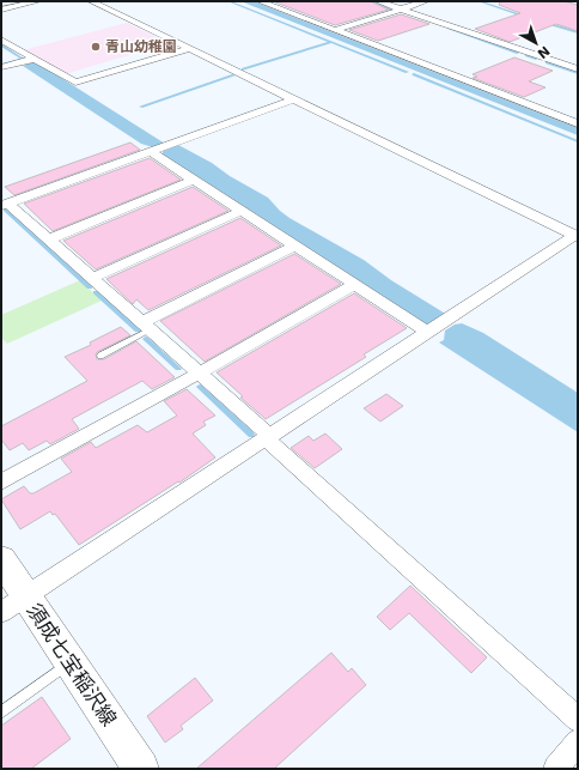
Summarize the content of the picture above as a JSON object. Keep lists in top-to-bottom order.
{
  "streets": {
    "main road": ["須成七宝稲沢線"]
  },
  "places": ["青山幼稚園"],
  "north": "bottom right"
}
